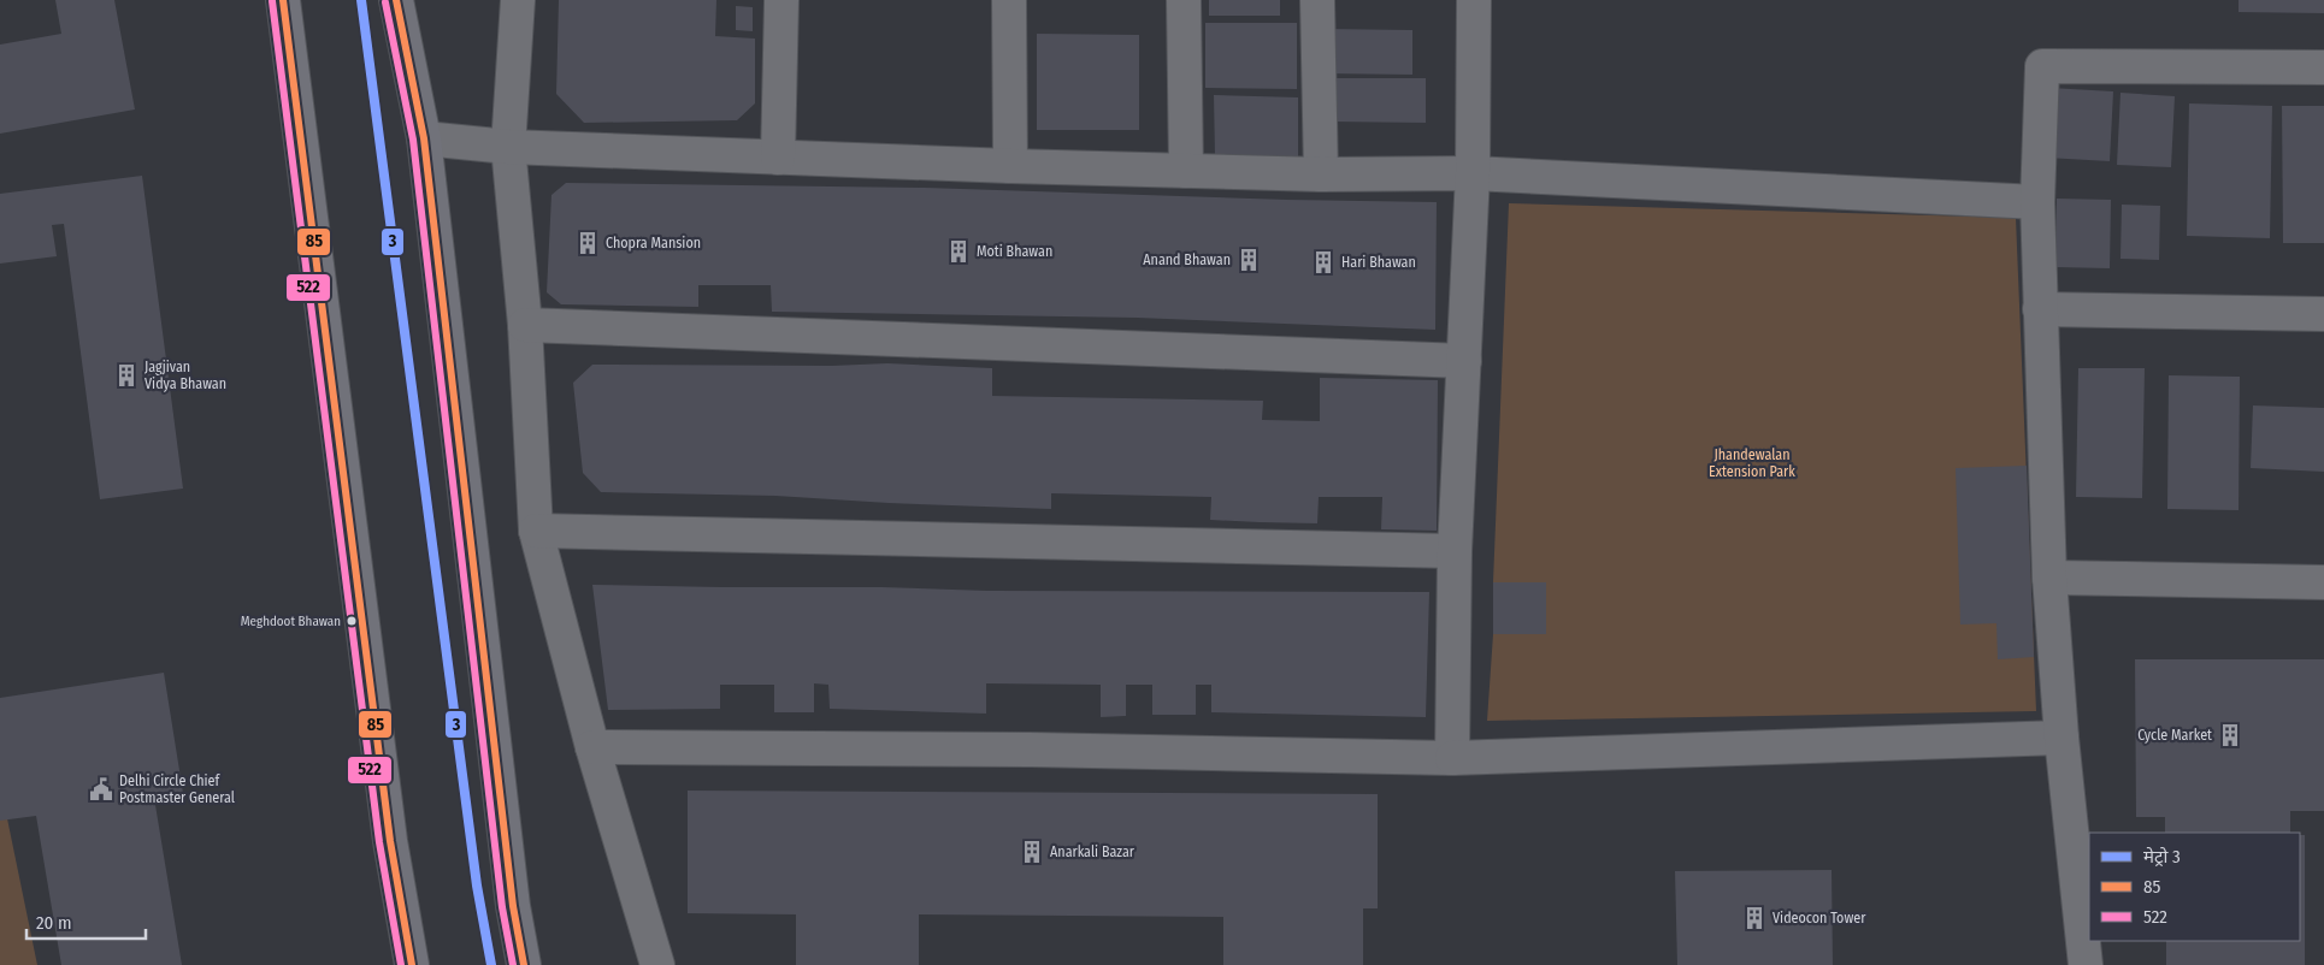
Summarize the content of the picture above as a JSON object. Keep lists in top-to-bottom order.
{
  "parks": ["Jhandewalan Extension Park"],
  "places": {
    "building": [
      "Chopra Mansion",
      "Moti Bhawan",
      "Anand Bhawan",
      "Hari Bhawan",
      "Jagjivan Vidya Bhawan",
      "Cycle Market",
      "Anarkali Bazar",
      "Videocon Tower"
    ],
    "other": ["Meghdoot Bhawan"],
    "public building": ["Delhi Circle Chief Postmaster General"]
  },
  "lines": ["metro line 3", "transit line 85", "transit line 522"],
  "legend": ["मेट्रो 3", "85", "522"],
  "scale_bar": "20 m"
}
